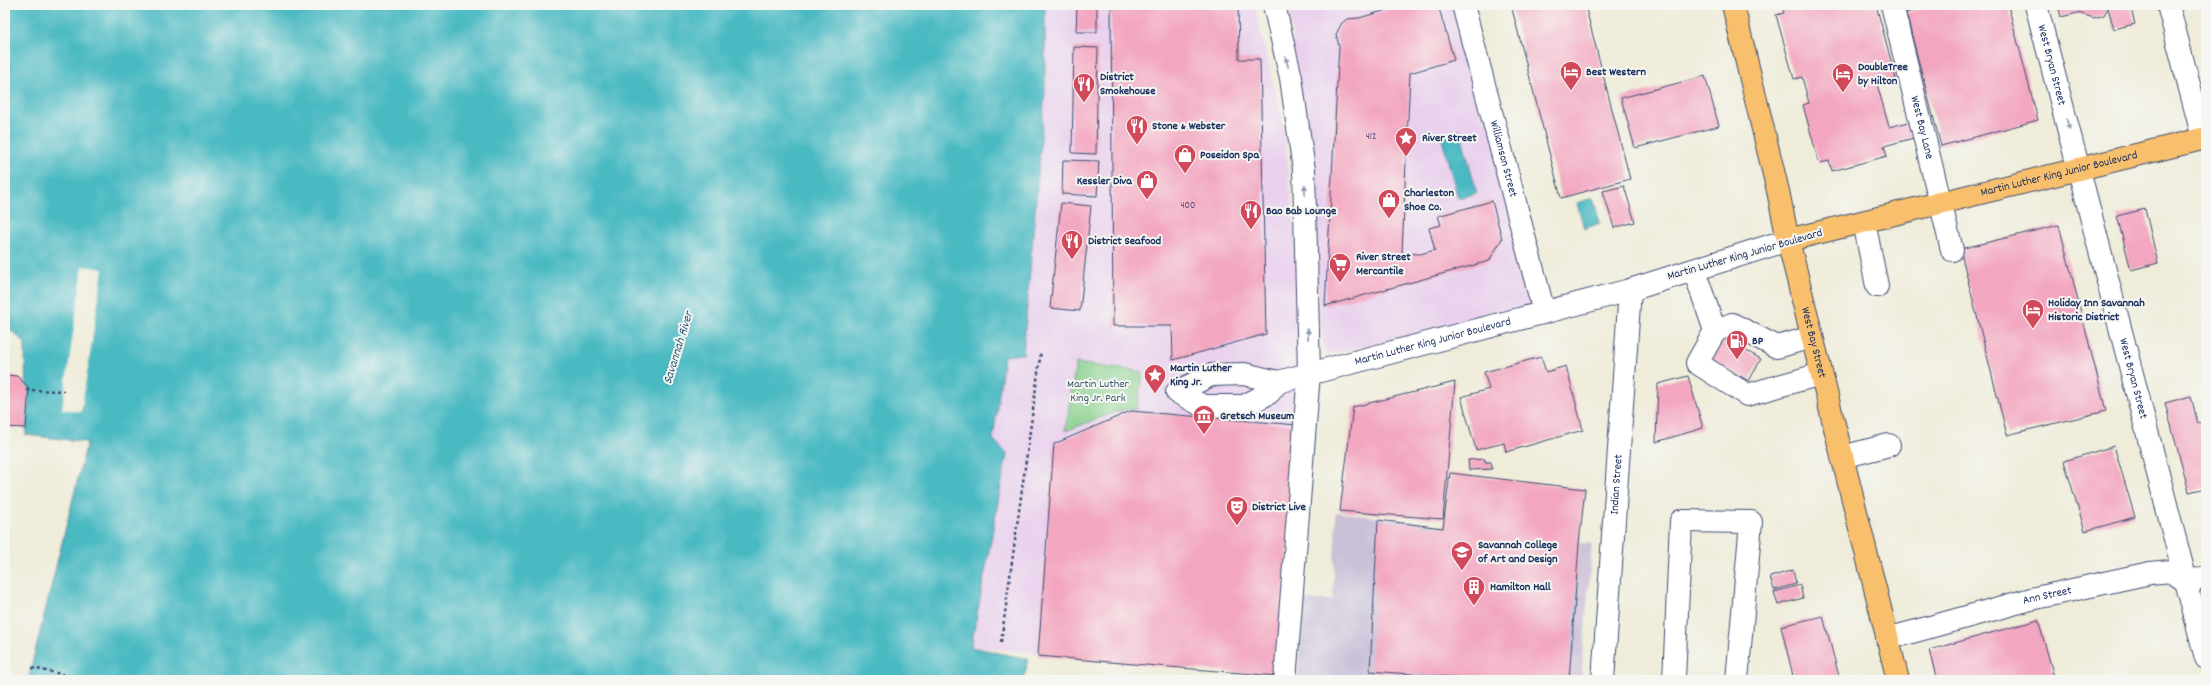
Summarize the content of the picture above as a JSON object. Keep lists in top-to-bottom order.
{
  "streets": {
    "main road": ["Martin Luther King Junior Boulevard", "West Bay Street"],
    "street": [
      "West Bryan Street",
      "West Bay Lane",
      "Williamson Street",
      "Indian Street",
      "Ann Street"
    ]
  },
  "crossings": [
    ["West Bryan Street", "Martin Luther King Junior Boulevard"],
    ["West Bryan Street", "Ann Street"],
    ["West Bay Lane", "Martin Luther King Junior Boulevard"],
    ["Williamson Street", "Martin Luther King Junior Boulevard"],
    ["Martin Luther King Junior Boulevard", "West Bay Street"],
    ["Martin Luther King Junior Boulevard", "Indian Street"],
    ["West Bay Street", "Ann Street"]
  ],
  "water": ["Savannah River"],
  "parks": ["Martin Luther King Jr. Park"],
  "places": {
    "hotel": ["Best Western", "DoubleTree by Hilton", "Holiday Inn Savannah Historic District"],
    "restaurant": [
      "District Smokehouse",
      "Stone & Webster",
      "Bao Bab Lounge",
      "District Seafood"
    ],
    "place": ["River Street", "Martin Luther King Jr."],
    "shop": ["Poseidon Spa", "Kessler Diva", "Charleston Shoe Co."],
    "supermarket": ["River Street Mercantile"],
    "fuel station": ["BP"],
    "museum": ["Gretsch Museum"],
    "theatre": ["District Live"],
    "school or university": ["Savannah College of Art and Design"],
    "building": ["Hamilton Hall"]
  },
  "house_numbers": ["412", "400"]
}
